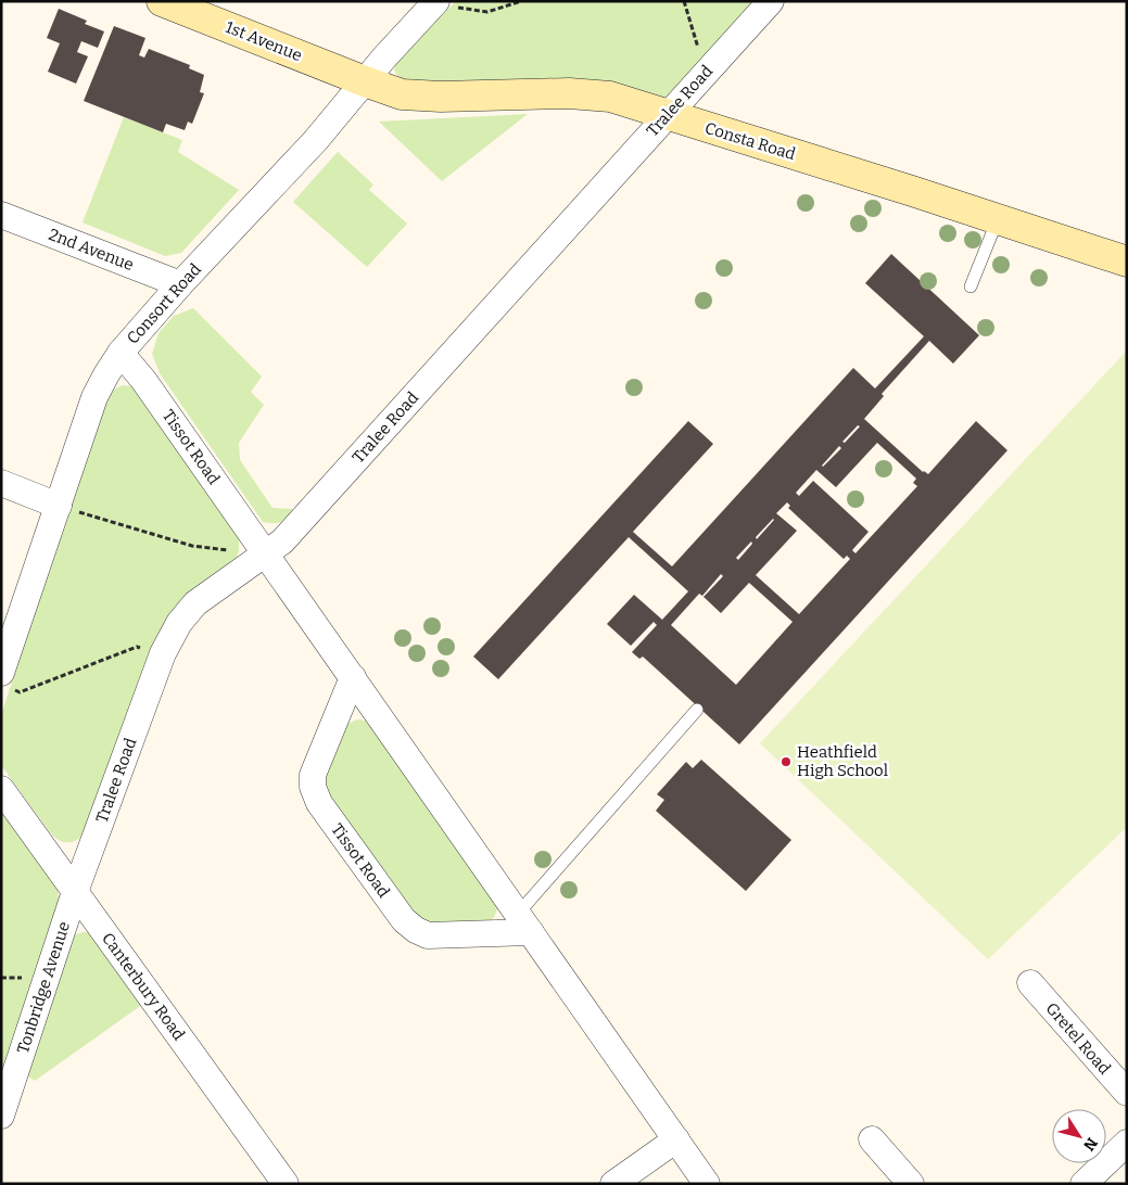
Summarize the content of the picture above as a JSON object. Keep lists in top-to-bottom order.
{
  "streets": {
    "street": [
      "1st Avenue",
      "Tralee Road",
      "Consta Road",
      "2nd Avenue",
      "Consort Road",
      "Tissot Road",
      "Canterbury Road",
      "Tonbridge Avenue",
      "Gretel Road"
    ]
  },
  "crossings": [
    ["1st Avenue", "Consta Road"],
    ["1st Avenue", "Consort Road"],
    ["Tralee Road", "Consta Road"],
    ["Tralee Road", "Tissot Road"],
    ["Tralee Road", "Canterbury Road"],
    ["Tralee Road", "Tonbridge Avenue"],
    ["Consta Road", "Consort Road"],
    ["2nd Avenue", "Consort Road"],
    ["Consort Road", "Tissot Road"],
    ["Canterbury Road", "Tonbridge Avenue"]
  ],
  "places": ["Heathfield High School"],
  "north": "bottom right"
}
